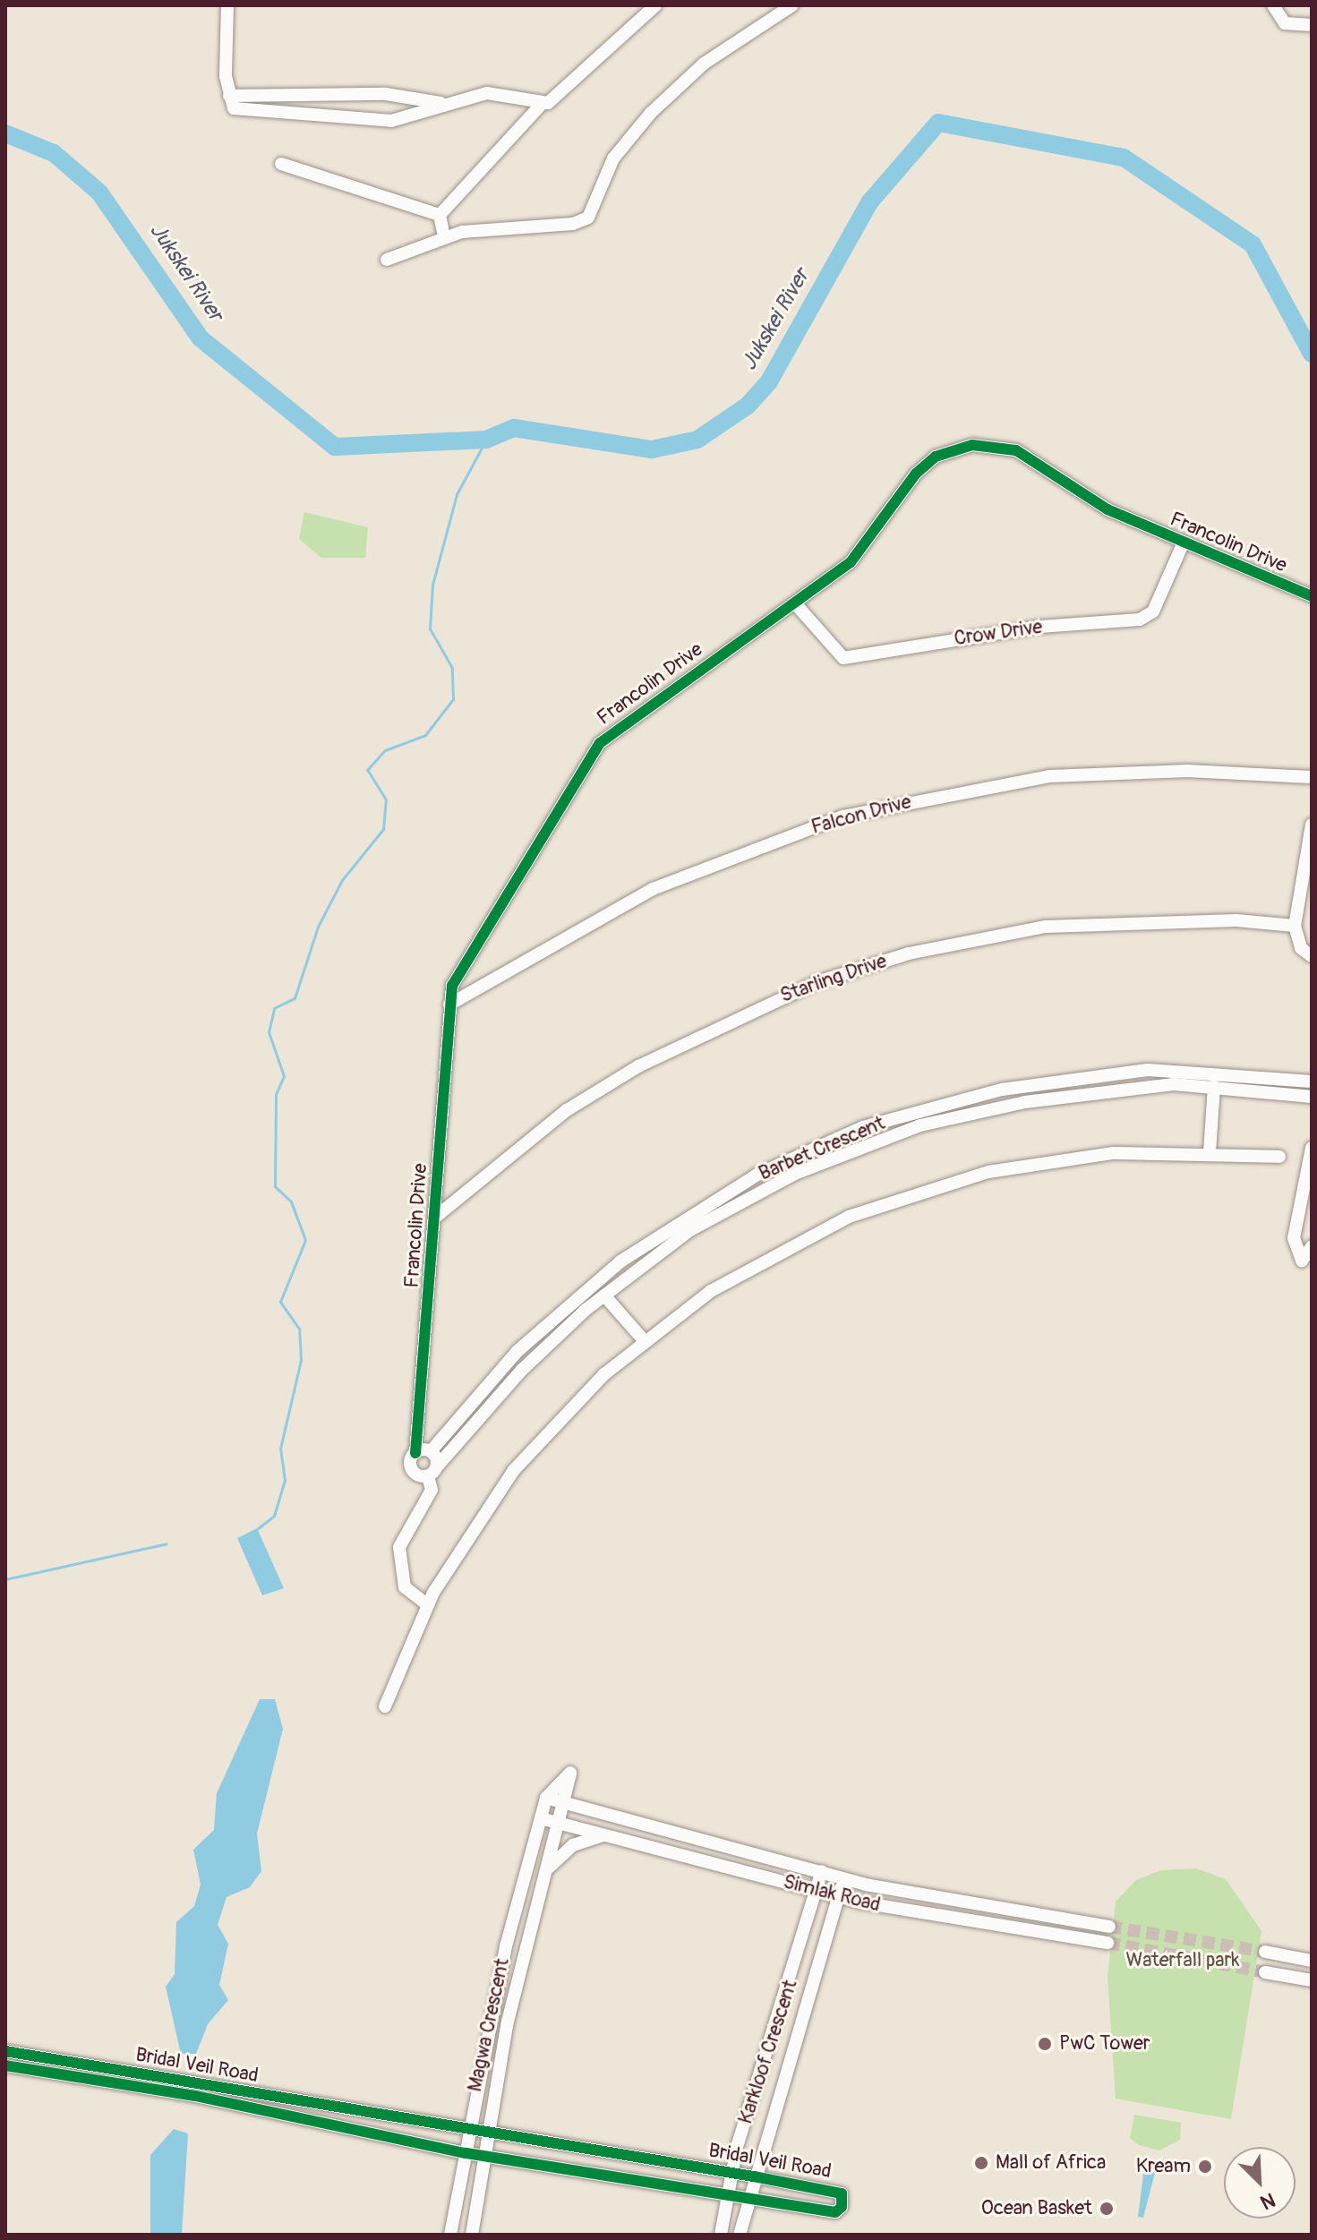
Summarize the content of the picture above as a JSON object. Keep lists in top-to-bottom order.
{
  "streets": {
    "street": [
      "Francolin Drive",
      "Crow Drive",
      "Falcon Drive",
      "Starling Drive",
      "Barbet Crescent",
      "Simlak Road",
      "Magwa Crescent",
      "Karkloof Crescent",
      "Bridal Veil Road"
    ]
  },
  "crossings": [
    ["Francolin Drive", "Crow Drive"],
    ["Francolin Drive", "Falcon Drive"],
    ["Francolin Drive", "Starling Drive"],
    ["Simlak Road", "Magwa Crescent"],
    ["Simlak Road", "Karkloof Crescent"],
    ["Magwa Crescent", "Bridal Veil Road"],
    ["Karkloof Crescent", "Bridal Veil Road"]
  ],
  "water": ["Jukskei River"],
  "parks": ["Waterfall park"],
  "places": [
    "PwC Tower",
    "Mall of Africa",
    "Kream",
    "Ocean Basket"
  ],
  "north": "bottom right"
}
